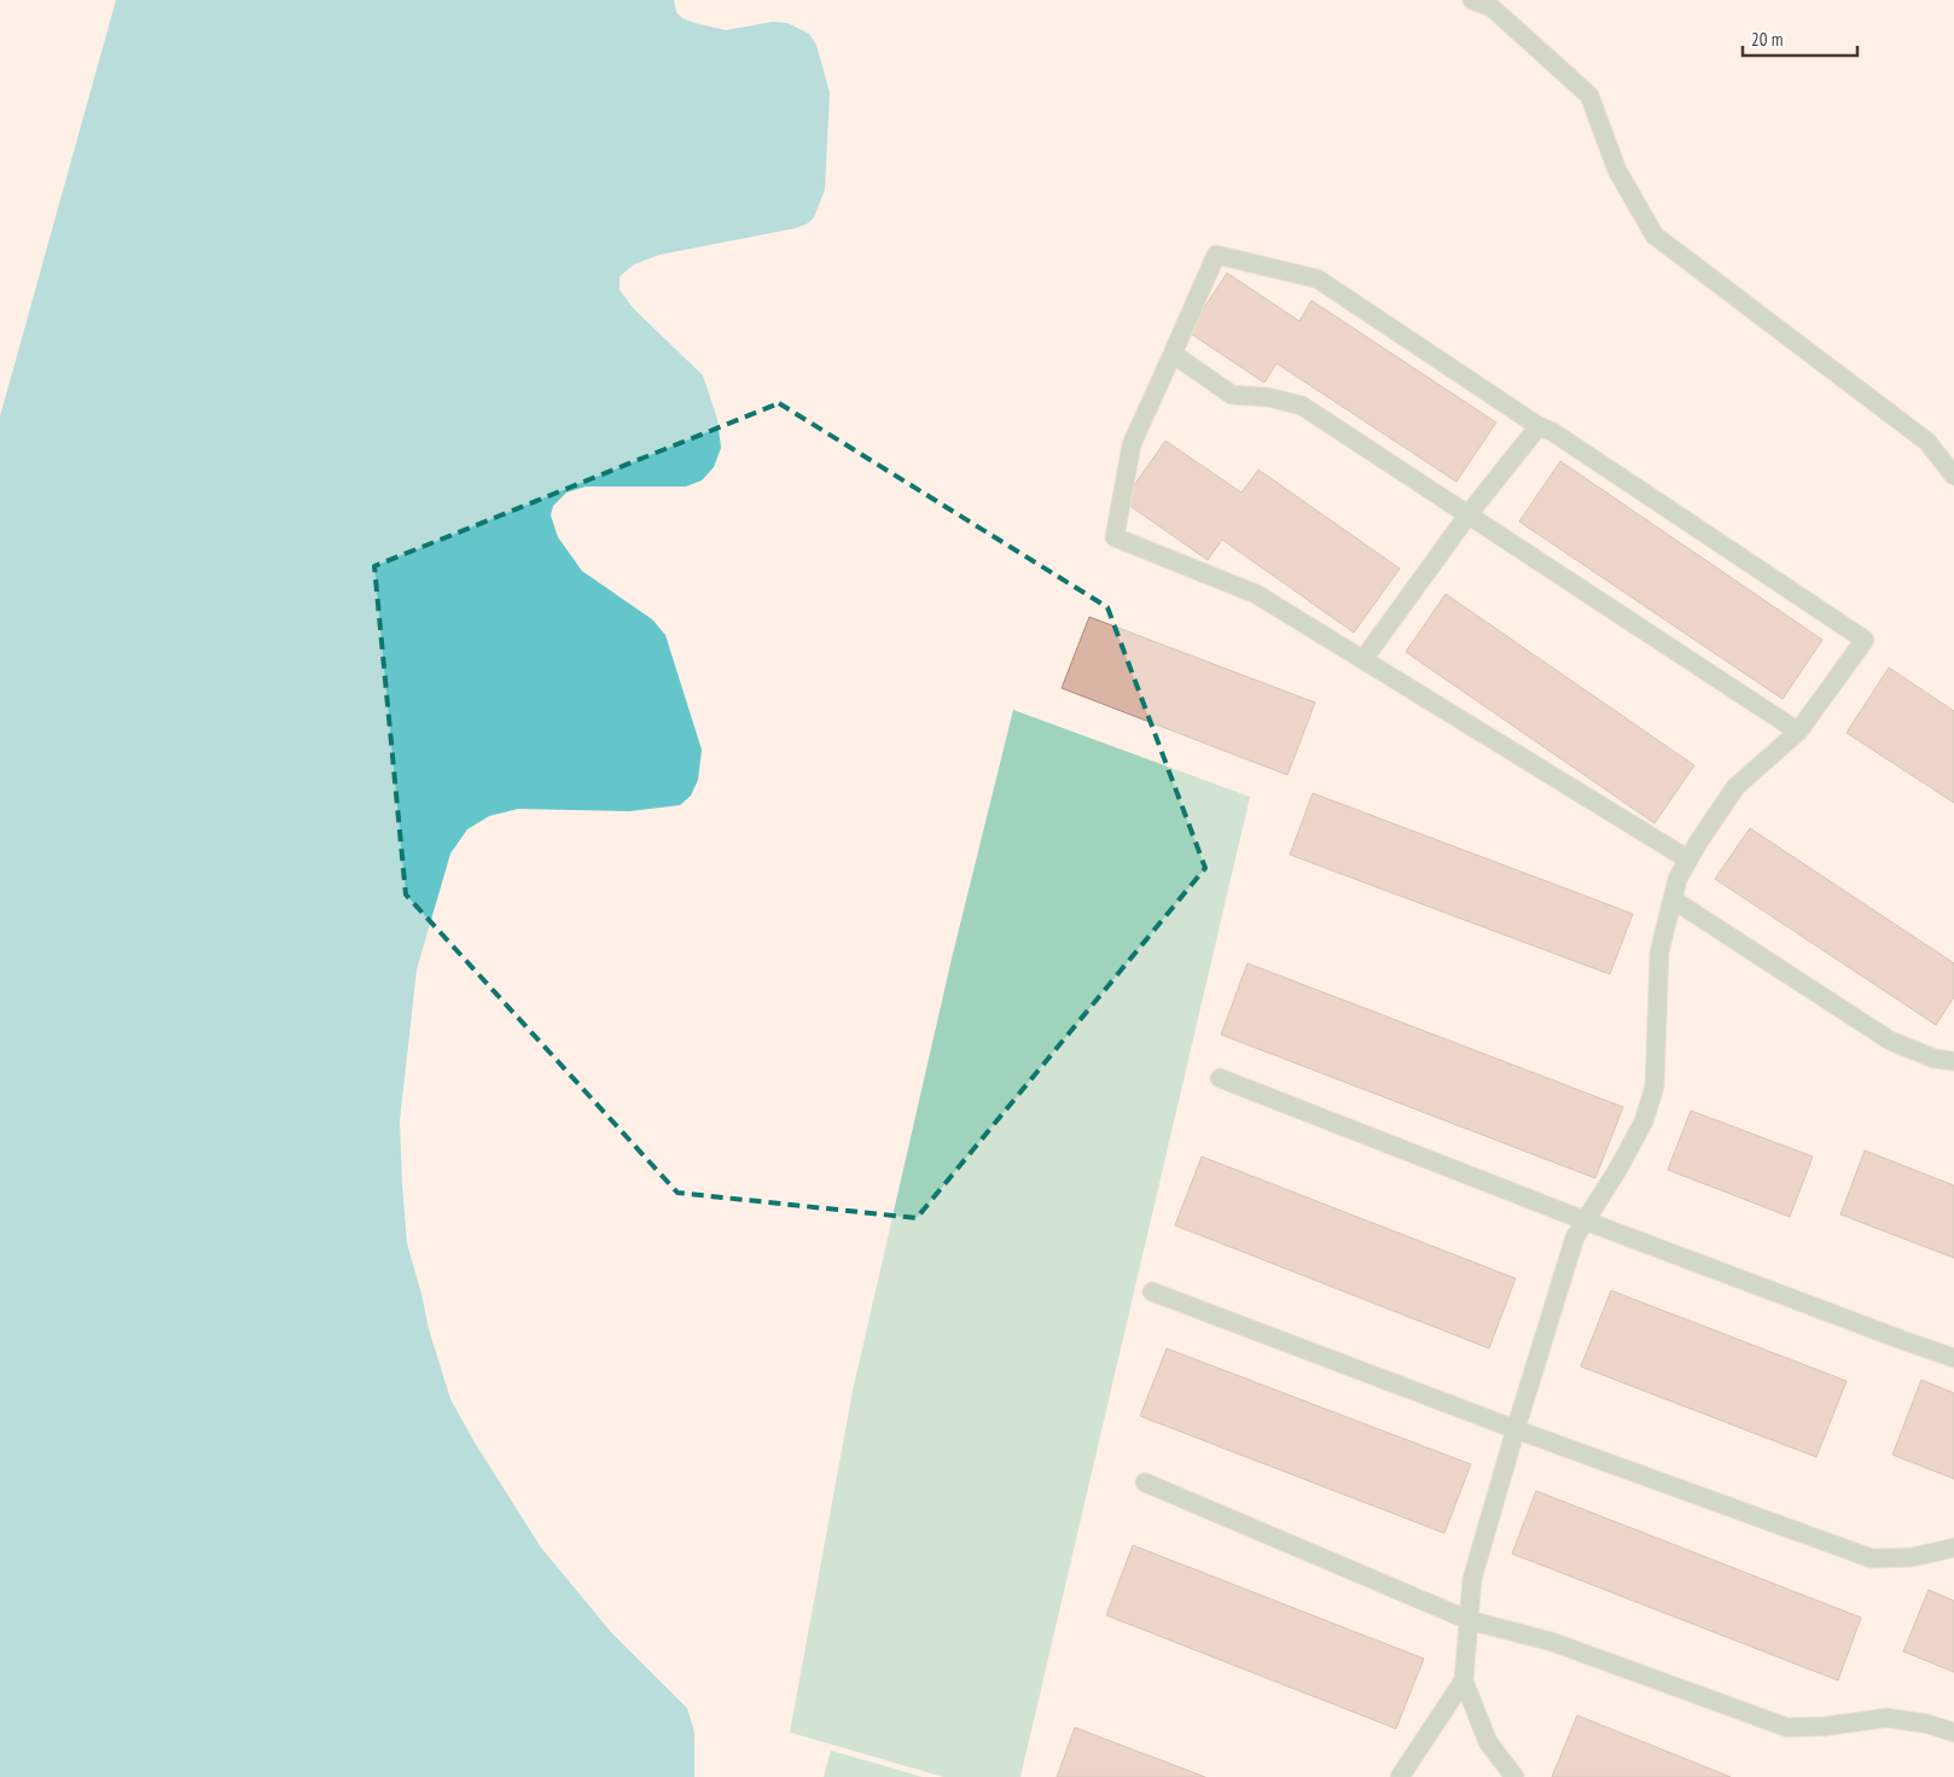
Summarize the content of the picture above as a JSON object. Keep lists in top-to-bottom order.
{
  "scale_bar": "20 m"
}
